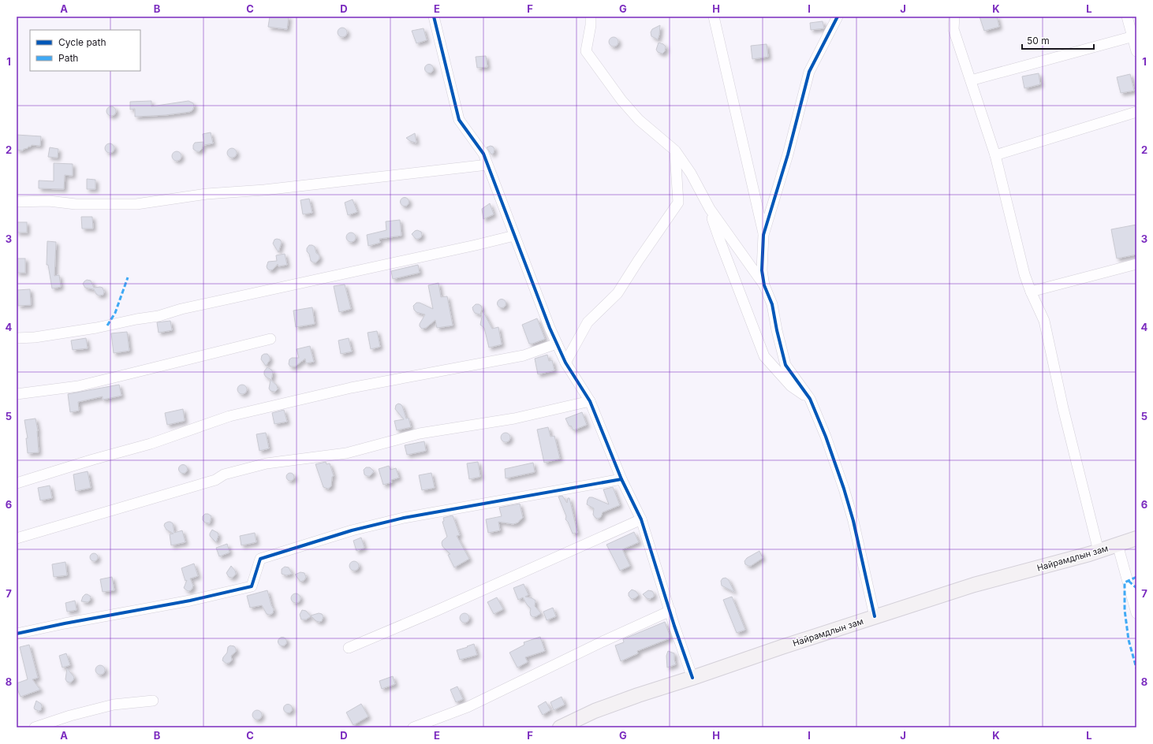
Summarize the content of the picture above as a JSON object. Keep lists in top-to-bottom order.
{
  "streets": {
    "main road": ["Найрамдлын зам"]
  },
  "legend": ["Cycle path", "Path"],
  "scale_bar": "50 m",
  "grid": {
    "columns": [
      "A",
      "B",
      "C",
      "D",
      "E",
      "F",
      "G",
      "H",
      "I",
      "J",
      "K",
      "L"
    ],
    "rows": [
      "1",
      "2",
      "3",
      "4",
      "5",
      "6",
      "7",
      "8"
    ]
  }
}
